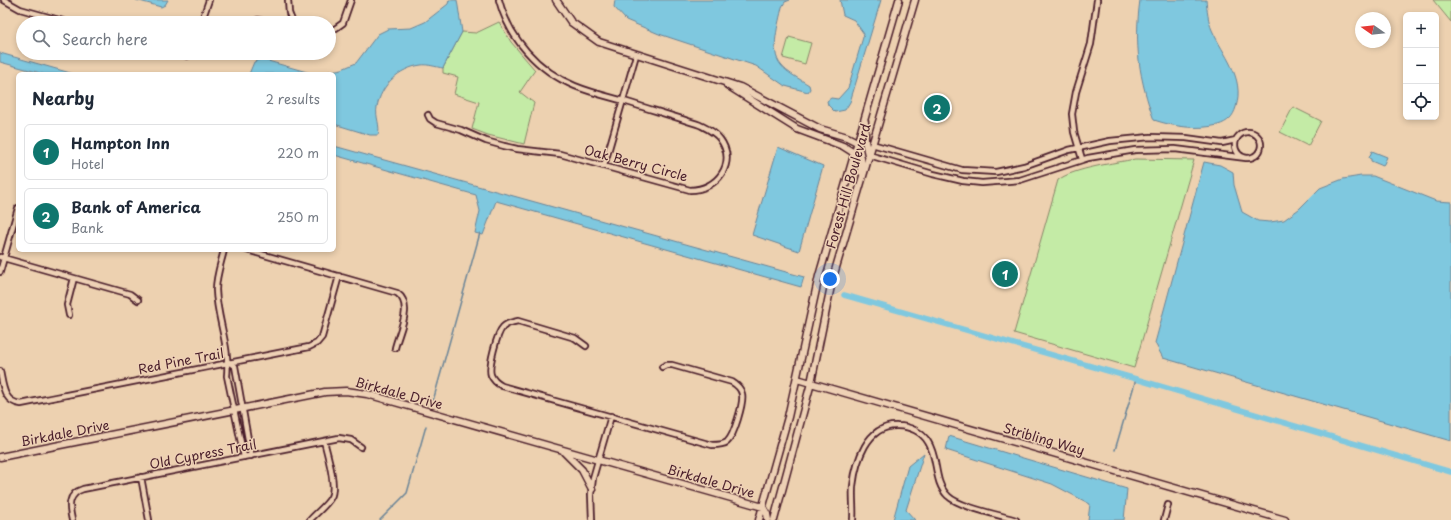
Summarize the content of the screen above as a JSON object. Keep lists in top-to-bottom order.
{
  "streets": {
    "street": [
      "Oak Berry Circle",
      "Forest Hill Boulevard",
      "Red Pine Trail",
      "Birkdale Drive",
      "Stribling Way",
      "Old Cypress Trail"
    ]
  },
  "crossings": [
    ["Forest Hill Boulevard", "Birkdale Drive"],
    ["Forest Hill Boulevard", "Stribling Way"]
  ],
  "north": "left",
  "page": {
    "map_buttons": ["+", "−"],
    "search": "Search here",
    "heading": ["Nearby", "2 results"],
    "pins": ["2", "1"],
    "list": [
      {
        "mark": "1",
        "name": "Hampton Inn",
        "note": "Hotel",
        "value": "220 m"
      },
      {
        "mark": "2",
        "name": "Bank of America",
        "note": "Bank",
        "value": "250 m"
      }
    ]
  }
}
